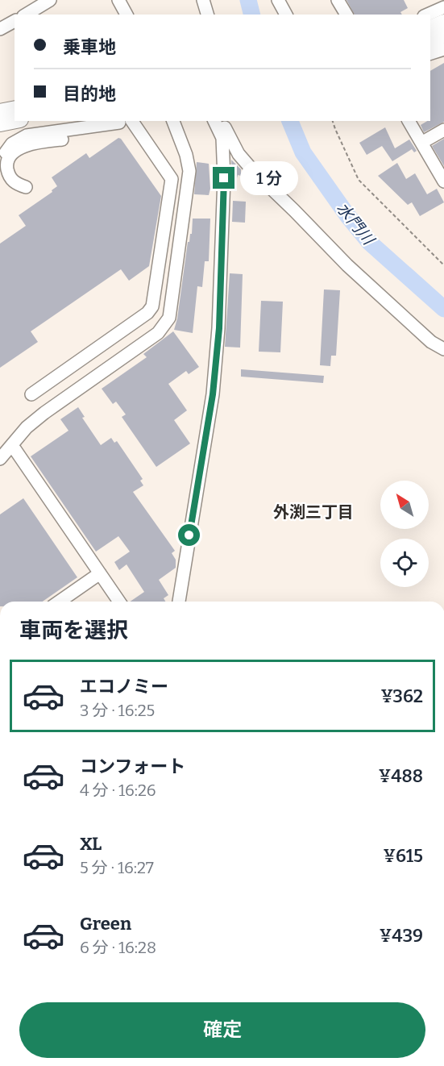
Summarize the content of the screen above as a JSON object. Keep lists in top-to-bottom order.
{
  "districts": ["外渕三丁目"],
  "water": ["水門川"],
  "north": "top left",
  "page": {
    "banner": ["乗車地", "目的地"],
    "bubble": "1 分",
    "heading": "車両を選択",
    "list": [
      {
        "name": "エコノミー",
        "note": "3 分 · 16:25",
        "value": "¥362"
      },
      {
        "name": "コンフォート",
        "note": "4 分 · 16:26",
        "value": "¥488"
      },
      {
        "name": "XL",
        "note": "5 分 · 16:27",
        "value": "¥615"
      },
      {
        "name": "Green",
        "note": "6 分 · 16:28",
        "value": "¥439"
      }
    ],
    "buttons": "確定"
  }
}
